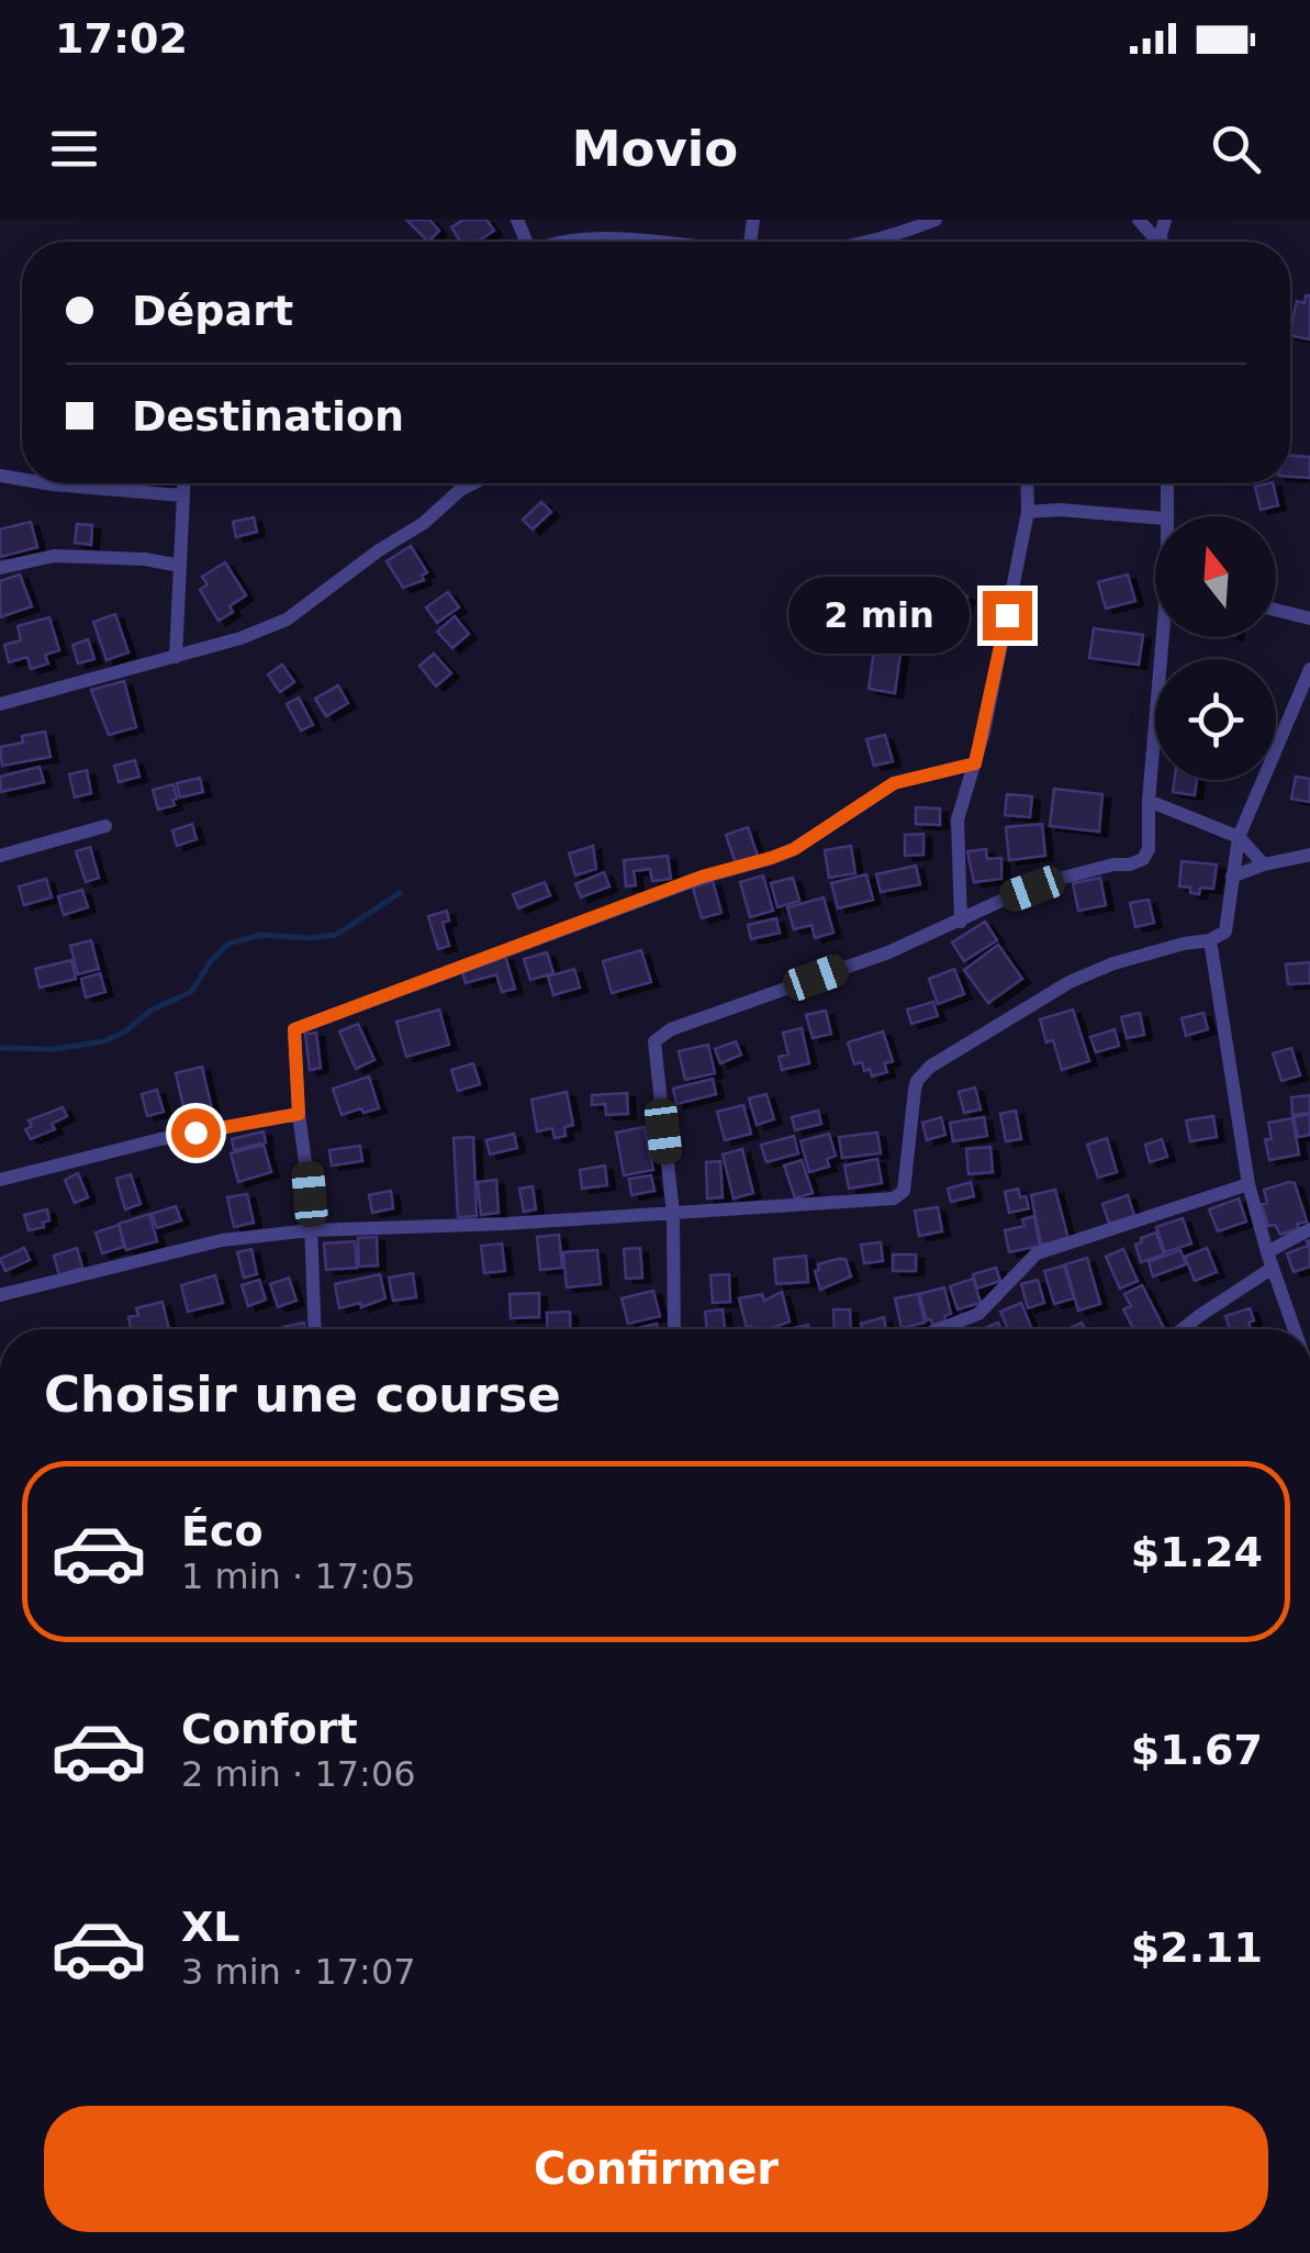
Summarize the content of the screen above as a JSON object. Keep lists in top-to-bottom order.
{
  "north": "top",
  "page": {
    "status": "17:02",
    "header": "Movio",
    "banner": ["Départ", "Destination"],
    "bubble": "2 min",
    "heading": "Choisir une course",
    "list": [
      {
        "name": "Éco",
        "note": "1 min · 17:05",
        "value": "$1.24"
      },
      {
        "name": "Confort",
        "note": "2 min · 17:06",
        "value": "$1.67"
      },
      {
        "name": "XL",
        "note": "3 min · 17:07",
        "value": "$2.11"
      }
    ],
    "buttons": "Confirmer"
  }
}
